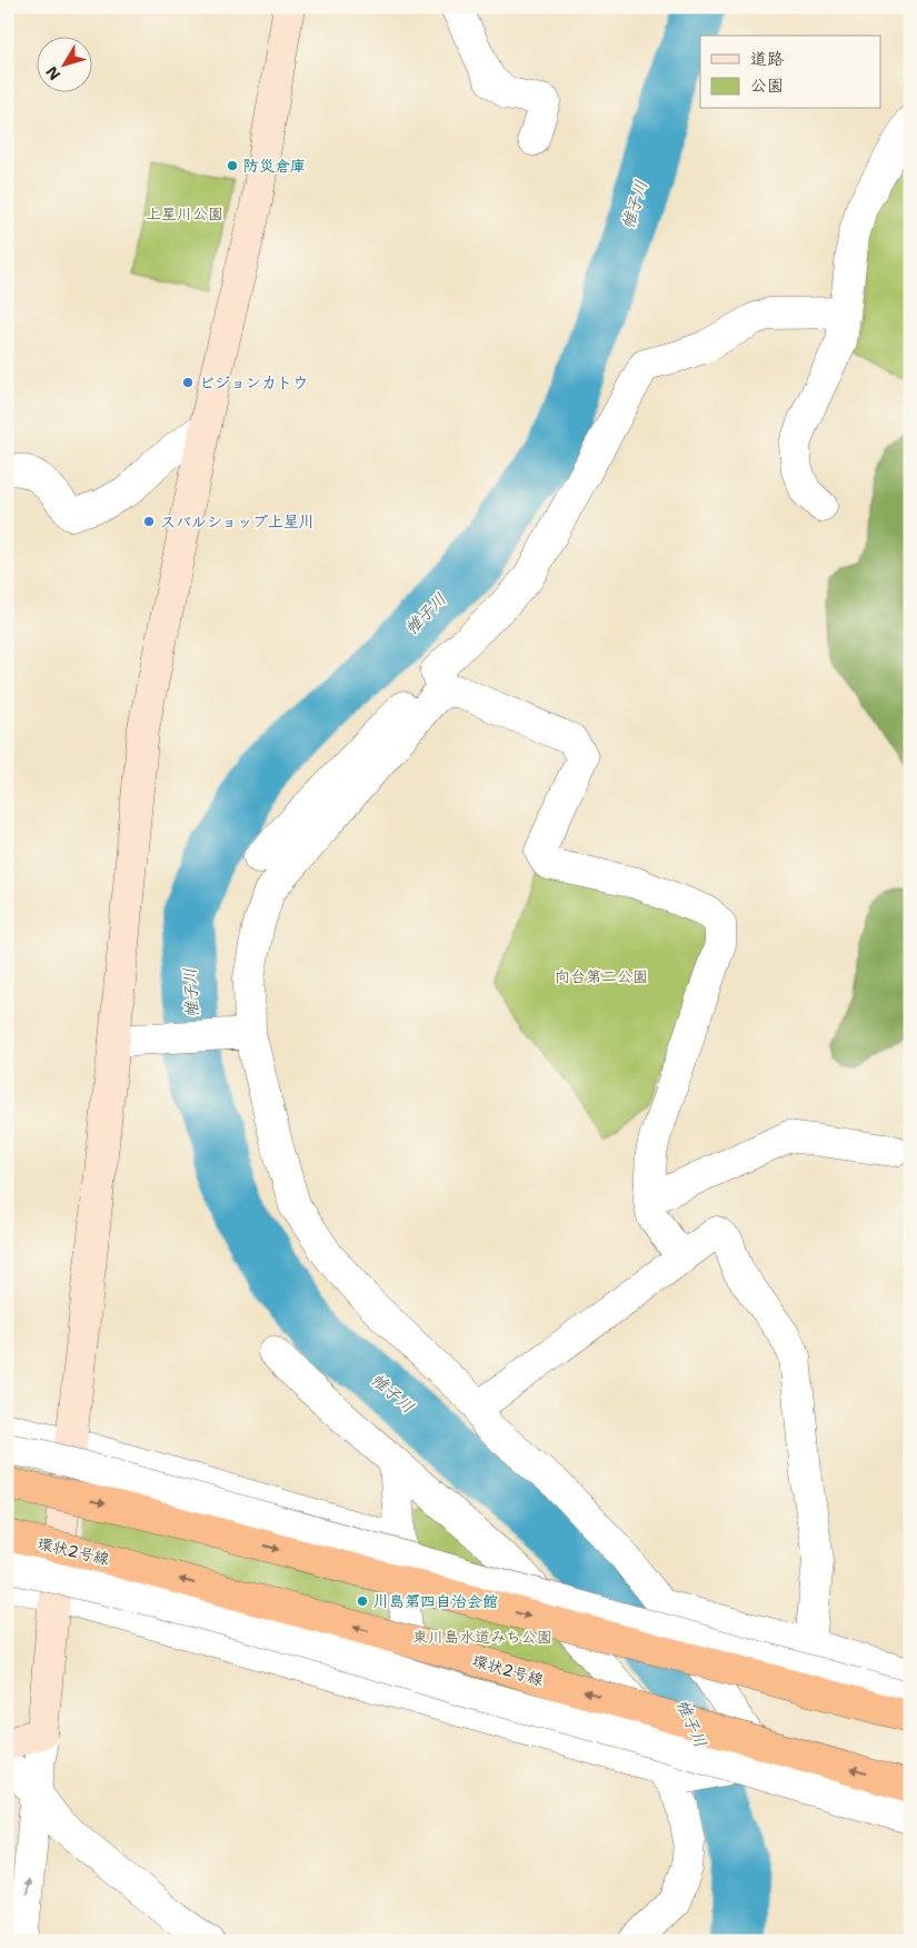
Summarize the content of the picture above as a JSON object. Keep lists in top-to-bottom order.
{
  "streets": {
    "main road": ["環状2号線"]
  },
  "water": ["帷子川"],
  "parks": ["上星川公園", "向台第二公園", "東川島水道みち公園"],
  "places": [
    "防災倉庫",
    "ビジョンカトウ",
    "スバルショップ上星川",
    "川島第四自治会館"
  ],
  "legend": ["道路", "公園"],
  "north": "bottom left"
}
